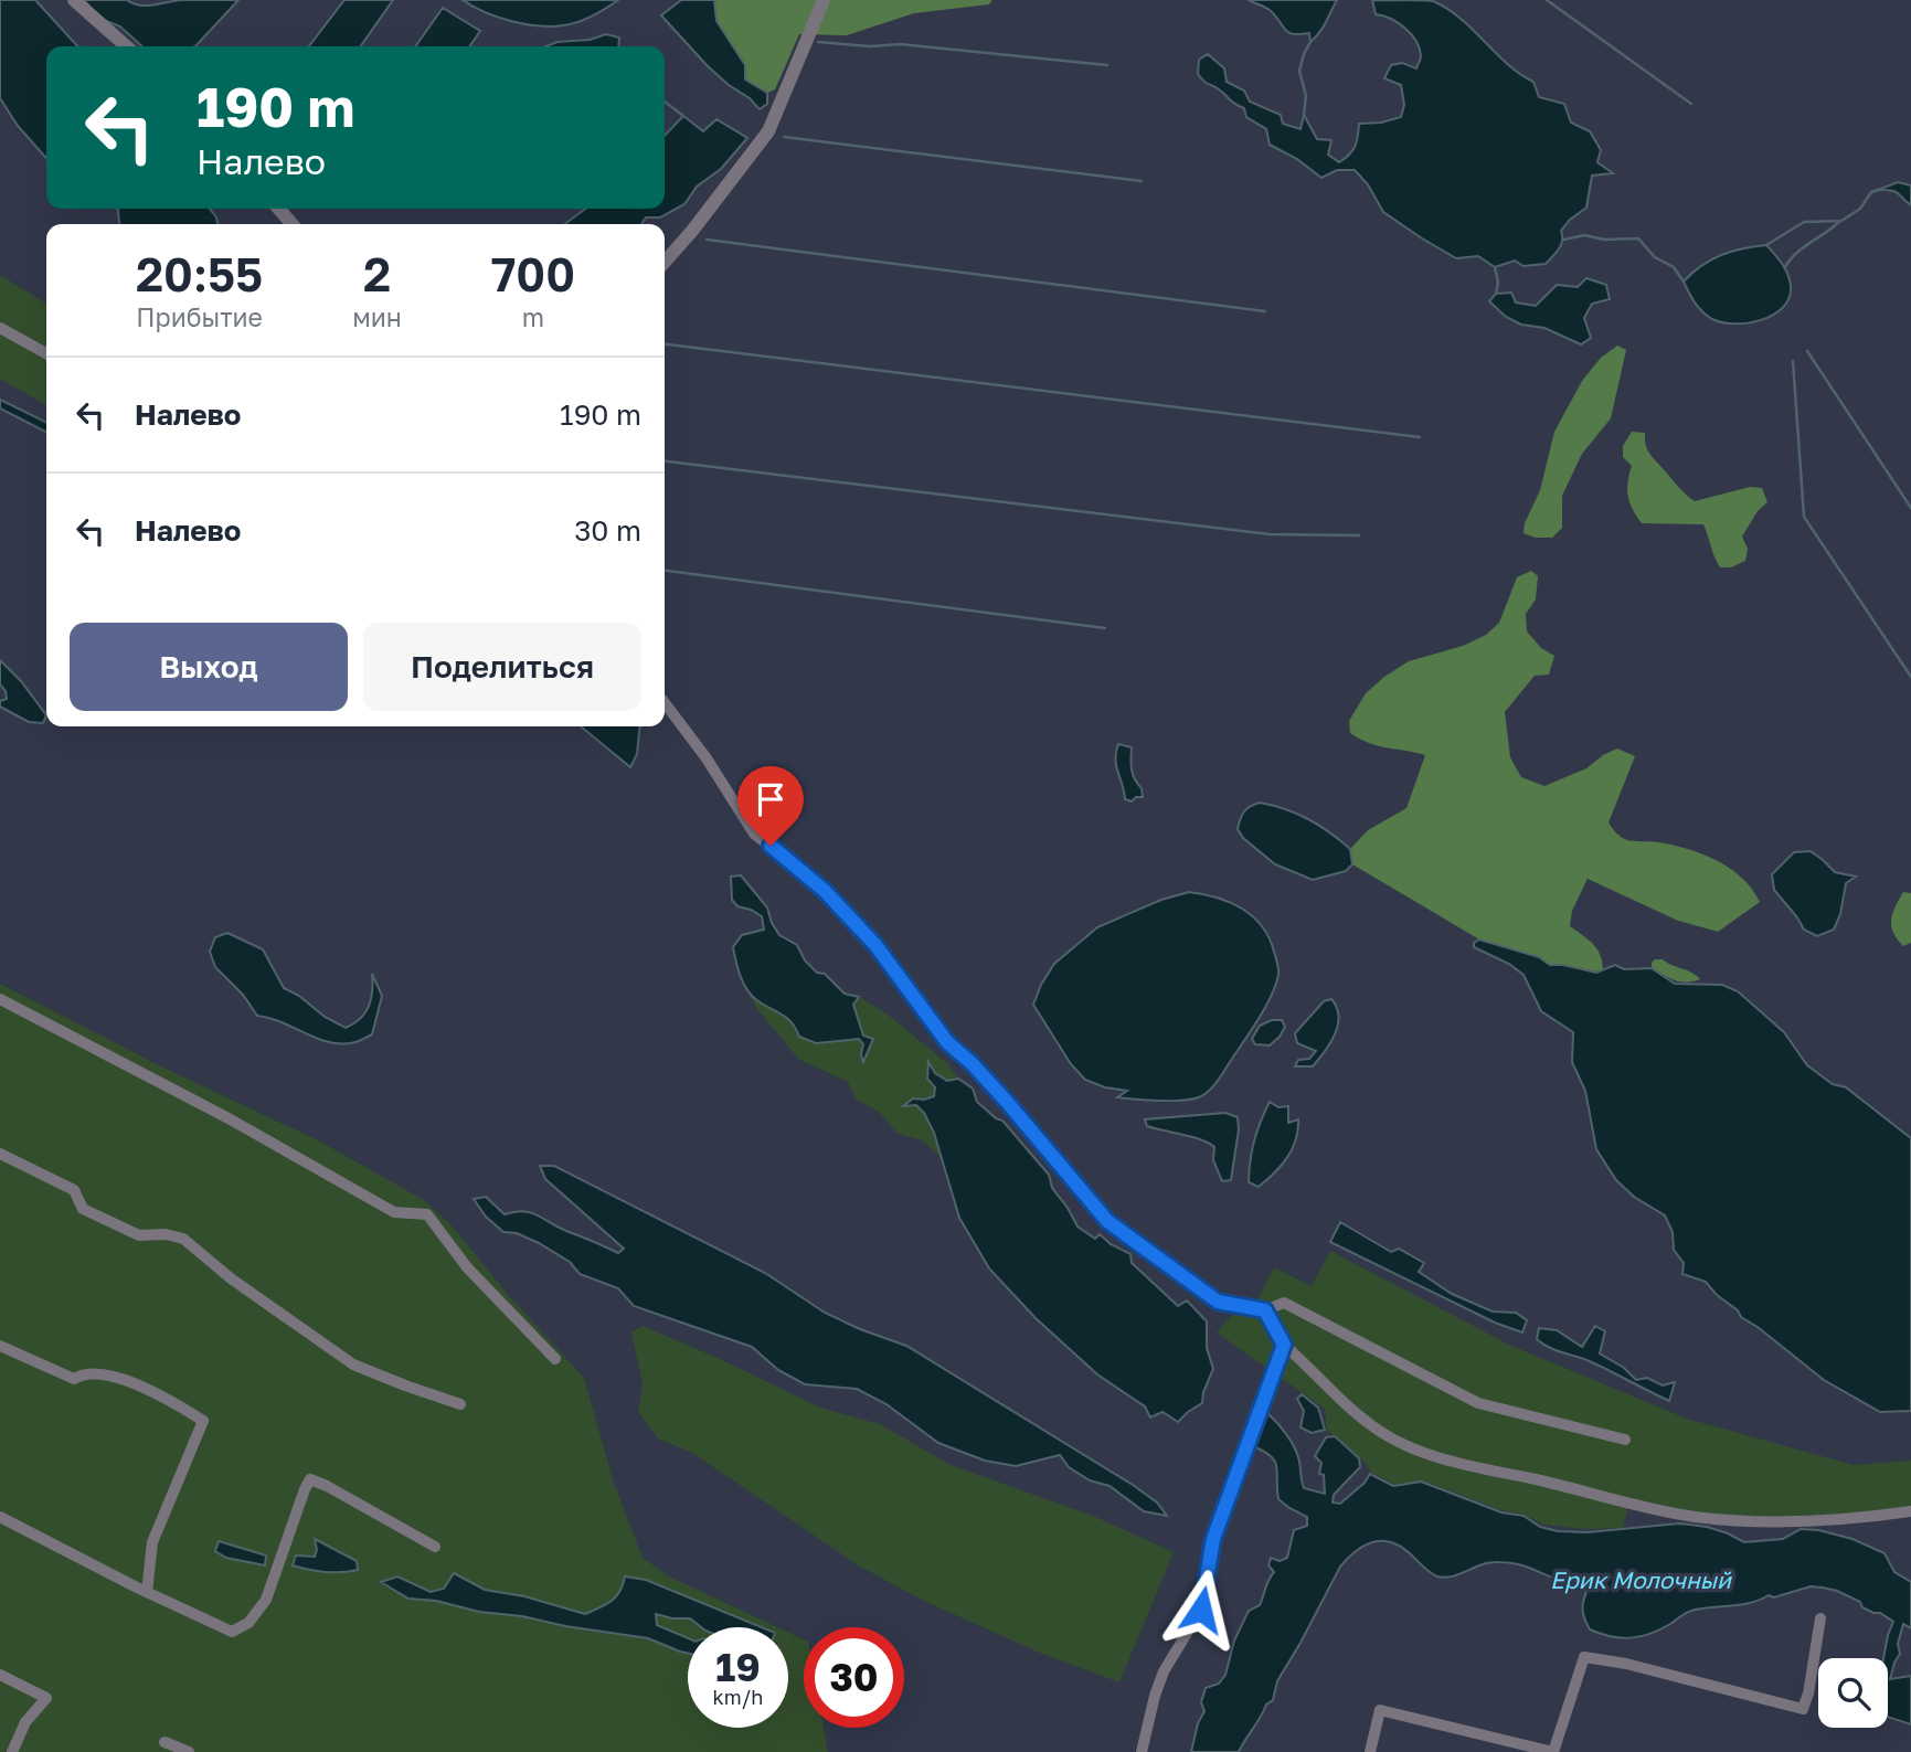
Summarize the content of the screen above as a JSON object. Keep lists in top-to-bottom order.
{
  "water": ["Ерик Молочный"],
  "page": {
    "turn": ["190 m", "Налево"],
    "eta": [
      "20:55",
      "Прибытие",
      "2",
      "мин",
      "700",
      "m"
    ],
    "list": [
      {
        "name": "Налево",
        "value": "190 m"
      },
      {
        "name": "Налево",
        "value": "30 m"
      }
    ],
    "buttons": ["Выход", "Поделиться"],
    "speed": "19 km/h",
    "limit": "30"
  }
}
